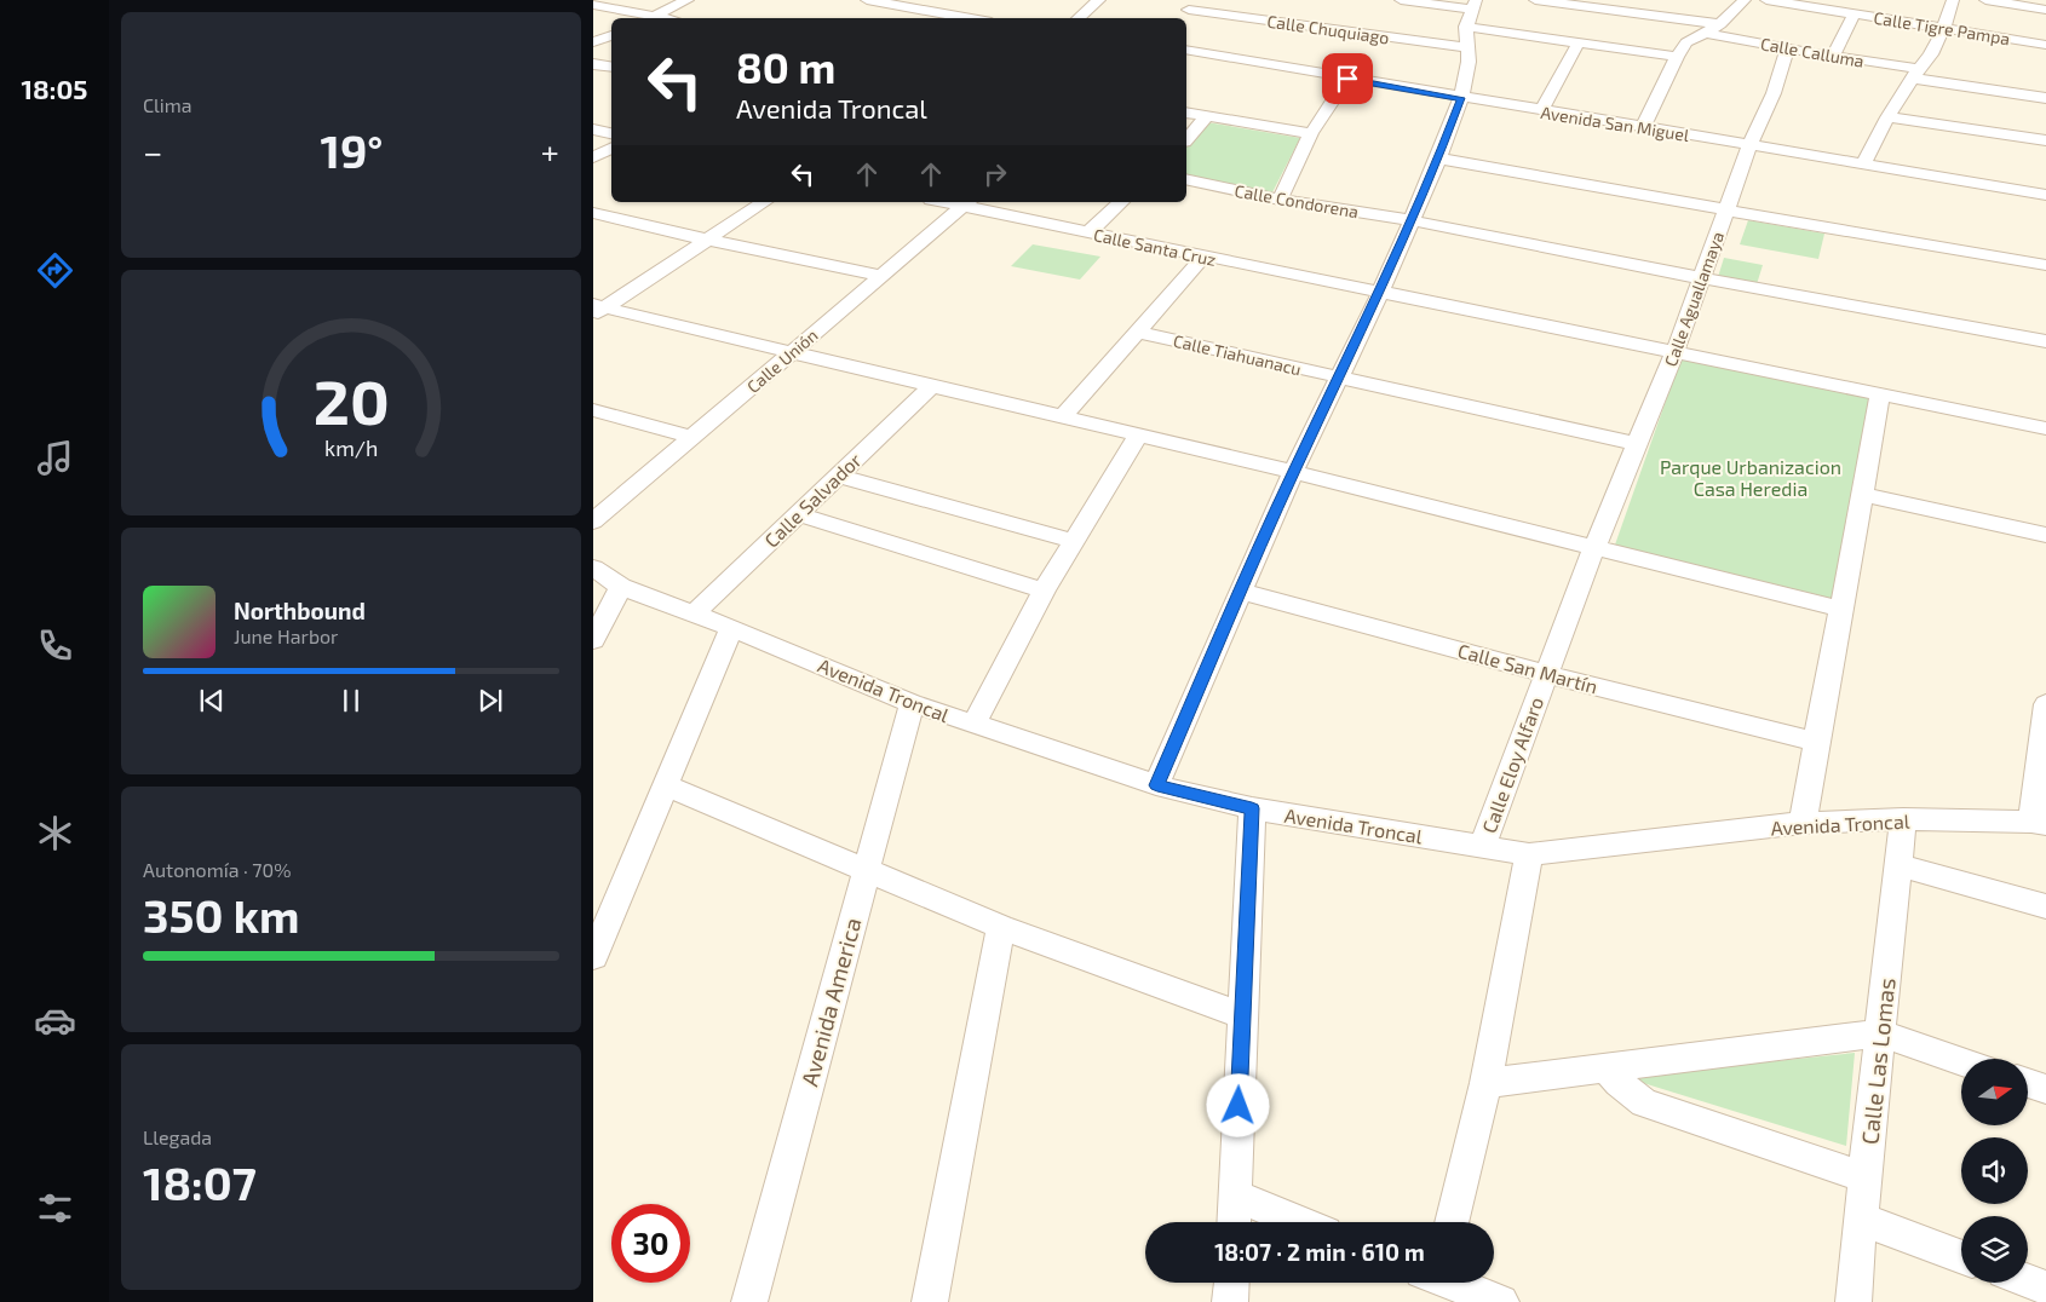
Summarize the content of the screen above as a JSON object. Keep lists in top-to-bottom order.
{
  "streets": {
    "street": [
      "Calle Tigre Pampa",
      "Calle Chuquiago",
      "Calle Calluma",
      "Avenida San Miguel",
      "Calle Condorena",
      "Calle Santa Cruz",
      "Calle Aguallamaya",
      "Calle Tiahuanacu",
      "Calle Unión",
      "Calle Salvador",
      "Calle San Martín",
      "Avenida Troncal",
      "Calle Eloy Alfaro",
      "Avenida America",
      "Calle Las Lomas"
    ]
  },
  "crossings": [
    ["Calle Calluma", "Calle Aguallamaya"],
    ["Avenida San Miguel", "Calle Aguallamaya"],
    ["Calle Condorena", "Calle Aguallamaya"],
    ["Calle Santa Cruz", "Calle Aguallamaya"],
    ["Calle Santa Cruz", "Calle Unión"],
    ["Calle Aguallamaya", "Calle Tiahuanacu"],
    ["Calle Aguallamaya", "Calle Eloy Alfaro"],
    ["Calle Salvador", "Avenida Troncal"],
    ["Calle San Martín", "Calle Eloy Alfaro"],
    ["Avenida Troncal", "Calle Eloy Alfaro"],
    ["Avenida Troncal", "Avenida America"],
    ["Avenida Troncal", "Calle Las Lomas"]
  ],
  "parks": ["Parque Urbanizacion Casa Heredia"],
  "north": "right",
  "page": {
    "tabs": "18:05",
    "tile": [
      "Clima",
      ["Autonomía · 70%", "350 km"],
      ["Llegada", "18:07"]
    ],
    "turn": ["80 m", "Avenida Troncal"],
    "heat": ["−", "19°", "+"],
    "song": ["Northbound", "June Harbor"],
    "limit": "30",
    "trip": "18:07 · 2 min · 610 m",
    "gauge": ["20", "km/h"]
  }
}
